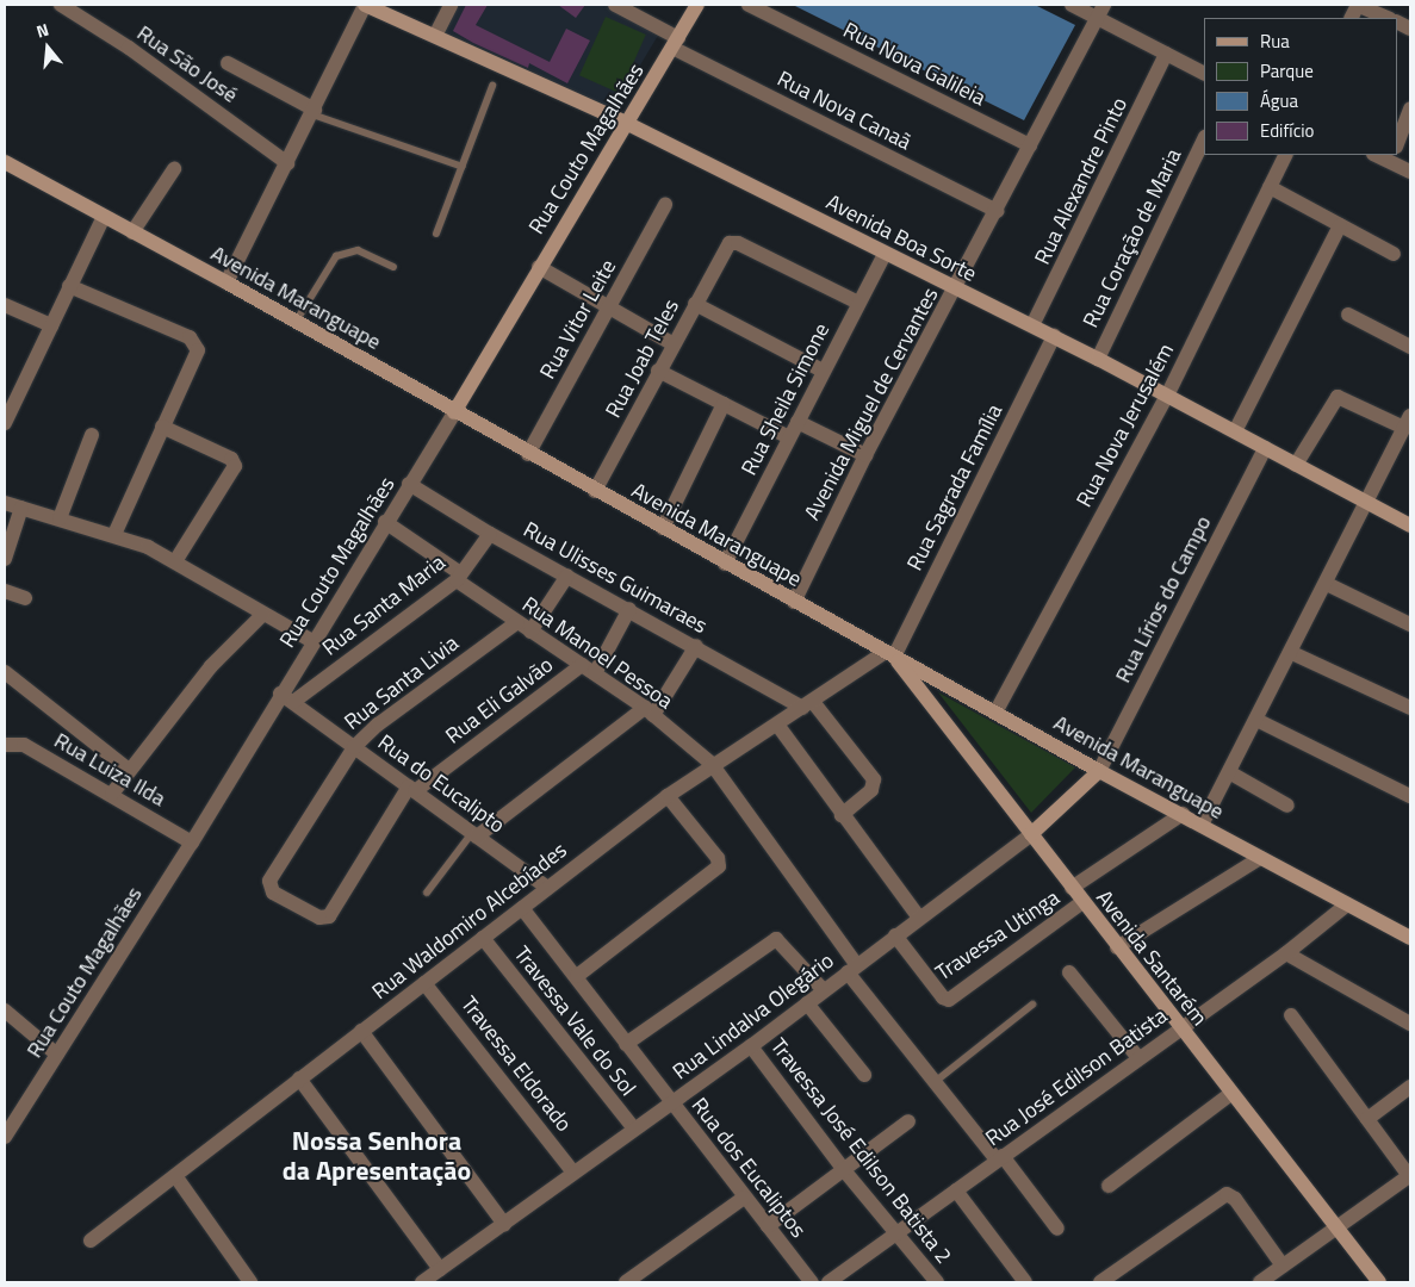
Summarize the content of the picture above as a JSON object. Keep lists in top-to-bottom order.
{
  "streets": {
    "street": [
      "Rua São José",
      "Rua Nova Galileia",
      "Rua Nova Canaã",
      "Rua Couto Magalhães",
      "Rua Alexandre Pinto",
      "Avenida Boa Sorte",
      "Rua Coração de Maria",
      "Avenida Maranguape",
      "Rua Vitor Leite",
      "Rua Joab Teles",
      "Rua Sheila Simone",
      "Avenida Miguel de Cervantes",
      "Rua Nova Jerusalém",
      "Rua Sagrada Família",
      "Rua Ulisses Guimaraes",
      "Rua Lírios do Campo",
      "Rua Santa Maria",
      "Rua Manoel Pessoa",
      "Rua Santa Livia",
      "Rua Eli Galvão",
      "Rua Luiza Ilda",
      "Rua do Eucalipto",
      "Rua Waldomiro Alcebíades",
      "Travessa Utinga",
      "Avenida Santarém",
      "Rua Lindalva Olegário",
      "Travessa Vale do Sol",
      "Travessa Eldorado",
      "Rua José Edilson Batista",
      "Travessa José Edilson Batista 2",
      "Rua dos Eucaliptos"
    ]
  },
  "crossings": [
    ["Rua Nova Galileia", "Avenida Miguel de Cervantes"],
    ["Rua Nova Canaã", "Rua Couto Magalhães"],
    ["Rua Nova Canaã", "Avenida Miguel de Cervantes"],
    ["Rua Couto Magalhães", "Avenida Boa Sorte"],
    ["Rua Couto Magalhães", "Avenida Maranguape"],
    ["Rua Couto Magalhães", "Rua Ulisses Guimaraes"],
    ["Rua Couto Magalhães", "Rua Santa Maria"],
    ["Rua Couto Magalhães", "Rua Manoel Pessoa"],
    ["Rua Couto Magalhães", "Rua Luiza Ilda"],
    ["Rua Couto Magalhães", "Rua do Eucalipto"],
    ["Rua Alexandre Pinto", "Avenida Boa Sorte"],
    ["Avenida Boa Sorte", "Rua Coração de Maria"],
    ["Avenida Boa Sorte", "Rua Sheila Simone"],
    ["Avenida Boa Sorte", "Avenida Miguel de Cervantes"],
    ["Avenida Boa Sorte", "Rua Nova Jerusalém"],
    ["Avenida Boa Sorte", "Rua Sagrada Família"],
    ["Avenida Boa Sorte", "Rua Lírios do Campo"],
    ["Avenida Maranguape", "Rua Vitor Leite"],
    ["Avenida Maranguape", "Rua Joab Teles"],
    ["Avenida Maranguape", "Rua Sheila Simone"],
    ["Avenida Maranguape", "Avenida Miguel de Cervantes"],
    ["Avenida Maranguape", "Rua Nova Jerusalém"],
    ["Avenida Maranguape", "Rua Sagrada Família"],
    ["Avenida Maranguape", "Rua Lírios do Campo"],
    ["Avenida Maranguape", "Rua Waldomiro Alcebíades"],
    ["Avenida Maranguape", "Avenida Santarém"],
    ["Avenida Maranguape", "Rua Lindalva Olegário"],
    ["Avenida Maranguape", "Rua José Edilson Batista"],
    ["Rua Joab Teles", "Rua Sheila Simone"],
    ["Rua Sagrada Família", "Rua Waldomiro Alcebíades"],
    ["Rua Sagrada Família", "Avenida Santarém"],
    ["Rua Ulisses Guimaraes", "Rua Santa Maria"],
    ["Rua Ulisses Guimaraes", "Rua Eli Galvão"],
    ["Rua Ulisses Guimaraes", "Rua Waldomiro Alcebíades"],
    ["Rua Lírios do Campo", "Rua Lindalva Olegário"],
    ["Rua Santa Maria", "Rua Manoel Pessoa"],
    ["Rua Santa Maria", "Rua do Eucalipto"],
    ["Rua Manoel Pessoa", "Rua Santa Livia"],
    ["Rua Manoel Pessoa", "Rua Eli Galvão"],
    ["Rua Manoel Pessoa", "Rua Waldomiro Alcebíades"],
    ["Rua Manoel Pessoa", "Rua Lindalva Olegário"],
    ["Rua Manoel Pessoa", "Rua José Edilson Batista"],
    ["Rua Santa Livia", "Rua Eli Galvão"],
    ["Rua Santa Livia", "Rua do Eucalipto"],
    ["Rua Eli Galvão", "Rua do Eucalipto"],
    ["Rua do Eucalipto", "Rua Waldomiro Alcebíades"],
    ["Rua Waldomiro Alcebíades", "Avenida Santarém"],
    ["Rua Waldomiro Alcebíades", "Travessa Vale do Sol"],
    ["Rua Waldomiro Alcebíades", "Travessa Eldorado"],
    ["Rua Waldomiro Alcebíades", "Rua dos Eucaliptos"],
    ["Travessa Utinga", "Avenida Santarém"],
    ["Travessa Utinga", "Rua Lindalva Olegário"],
    ["Avenida Santarém", "Rua Lindalva Olegário"],
    ["Avenida Santarém", "Rua José Edilson Batista"],
    ["Rua Lindalva Olegário", "Travessa Vale do Sol"],
    ["Rua Lindalva Olegário", "Travessa Eldorado"],
    ["Rua Lindalva Olegário", "Travessa José Edilson Batista 2"],
    ["Rua Lindalva Olegário", "Rua dos Eucaliptos"],
    ["Rua José Edilson Batista", "Travessa José Edilson Batista 2"]
  ],
  "districts": ["Nossa Senhora da Apresentação"],
  "legend": [
    "Rua",
    "Parque",
    "Água",
    "Edifício"
  ],
  "north": "top"
}
